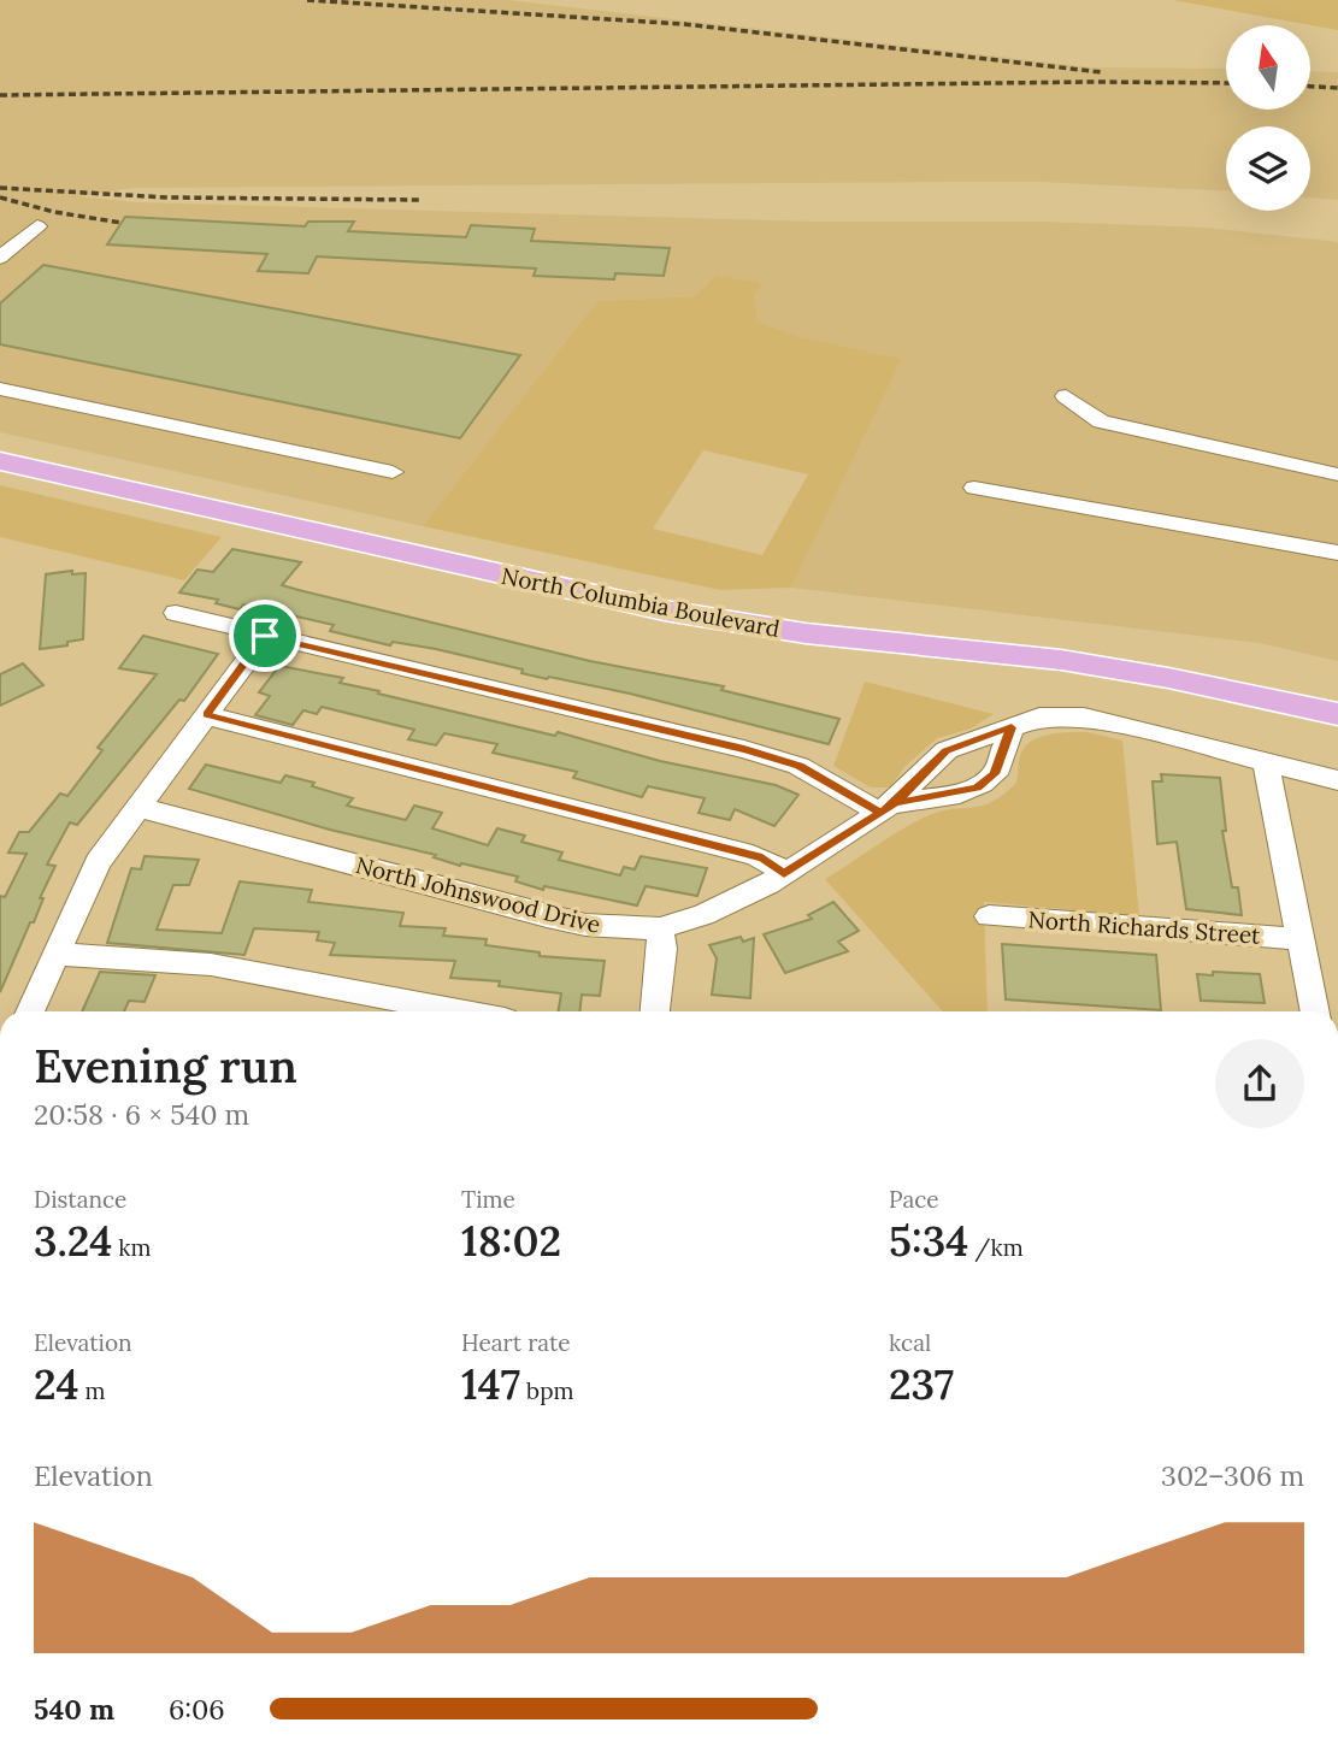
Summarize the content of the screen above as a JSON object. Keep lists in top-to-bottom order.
{
  "streets": {
    "main road": ["North Columbia Boulevard"],
    "street": ["North Johnswood Drive", "North Richards Street"]
  },
  "north": "top",
  "page": {
    "heading": ["Evening run", "20:58 · 6 × 540 m"],
    "stats": [
      ["Distance", "3.24 km"],
      ["Time", "18:02"],
      ["Pace", "5:34 /km"],
      ["Elevation", "24 m"],
      ["Heart rate", "147 bpm"],
      ["kcal", "237"]
    ],
    "chart": ["Elevation", "302–306 m"],
    "list": [
      {
        "name": "540 m",
        "note": "6:06"
      }
    ]
  }
}
